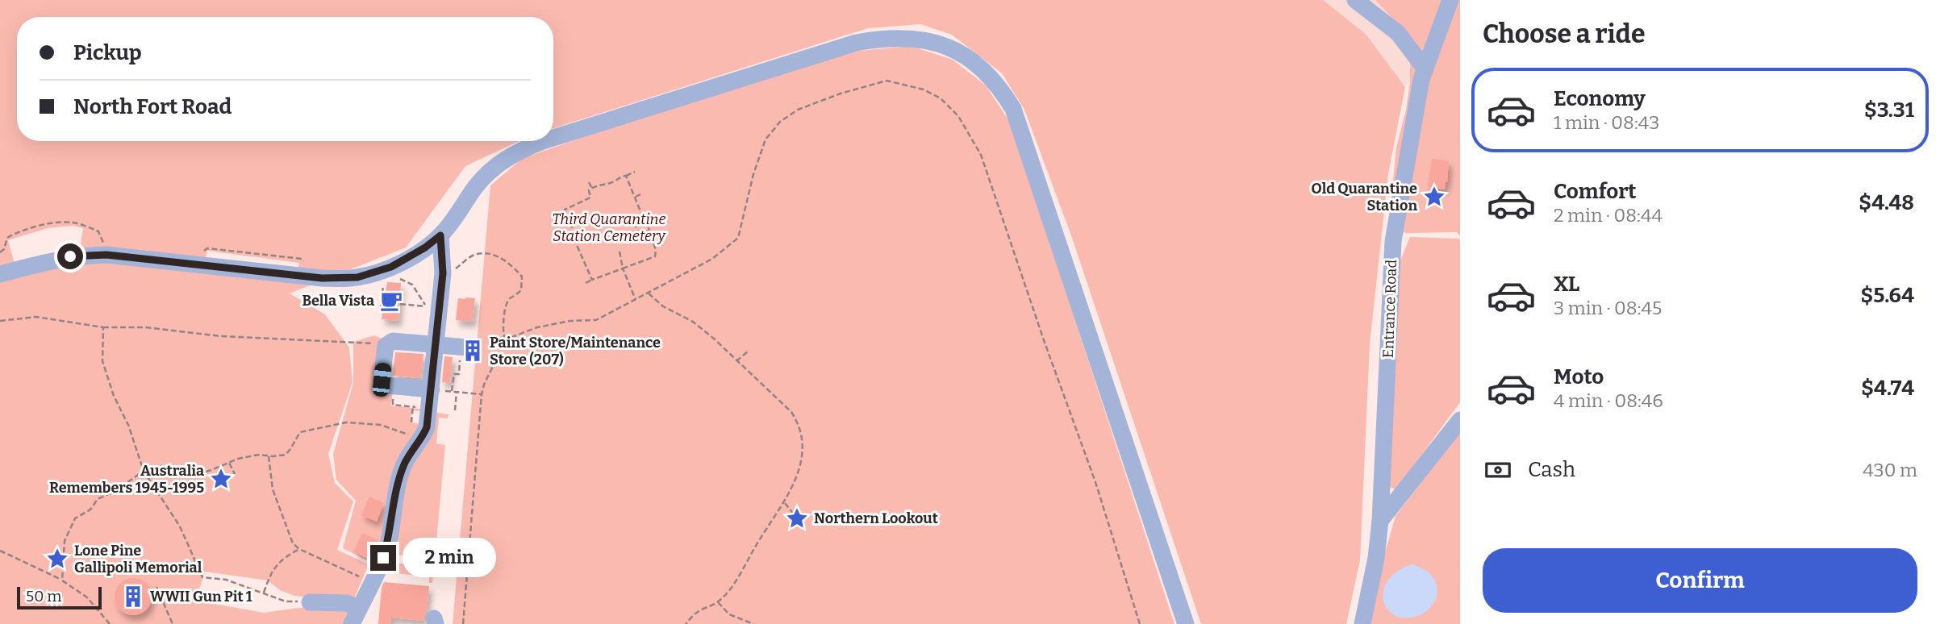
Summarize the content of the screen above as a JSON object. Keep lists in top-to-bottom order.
{
  "streets": {
    "street": ["Entrance Road"]
  },
  "parks": ["Third Quarantine Station Cemetery"],
  "places": {
    "place": [
      "Old Quarantine Station",
      "Australia Remembers 1945-1995",
      "Northern Lookout",
      "Lone Pine Gallipoli Memorial"
    ],
    "cafe": ["Bella Vista"],
    "building": ["Paint Store/Maintenance Store (207)", "WWII Gun Pit 1"]
  },
  "scale_bar": "50 m",
  "page": {
    "heading": "Choose a ride",
    "banner": ["Pickup", "North Fort Road"],
    "list": [
      {
        "name": "Economy",
        "note": "1 min · 08:43",
        "value": "$3.31"
      },
      {
        "name": "Comfort",
        "note": "2 min · 08:44",
        "value": "$4.48"
      },
      {
        "name": "XL",
        "note": "3 min · 08:45",
        "value": "$5.64"
      },
      {
        "name": "Moto",
        "note": "4 min · 08:46",
        "value": "$4.74"
      }
    ],
    "pay": ["Cash", "430 m"],
    "buttons": "Confirm",
    "bubble": "2 min",
    "scale": "50 m"
  }
}
